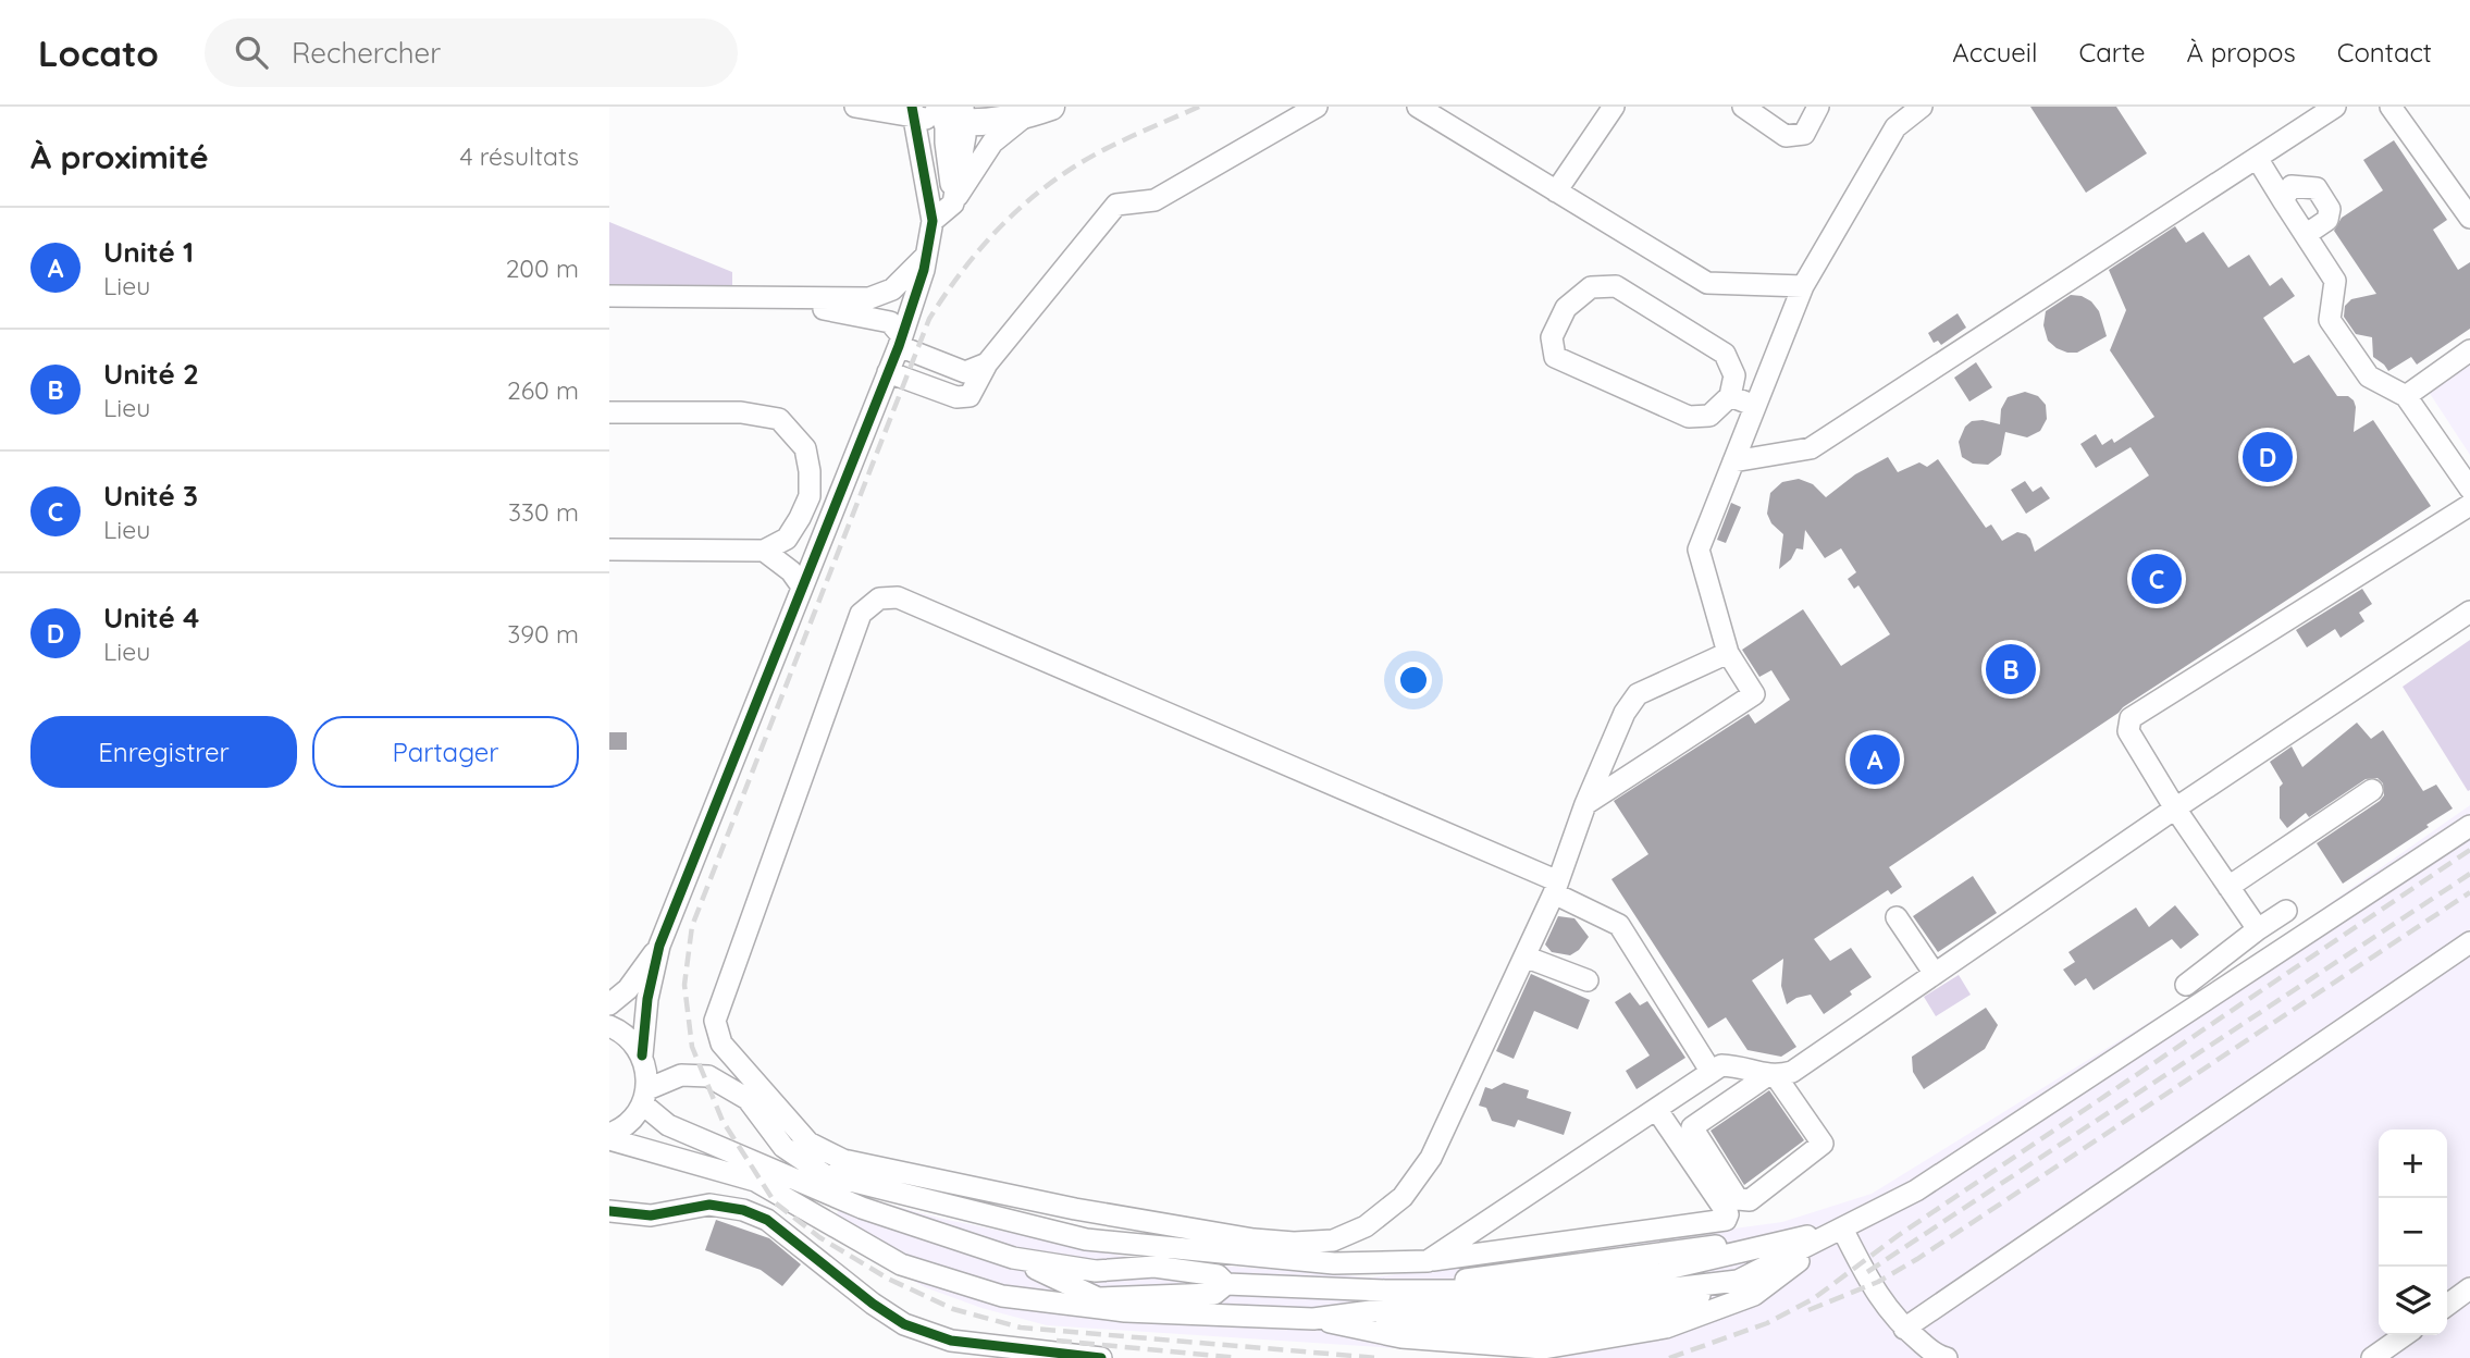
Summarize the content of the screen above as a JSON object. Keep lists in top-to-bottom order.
{
  "page": {
    "header": "Locato",
    "search": "Rechercher",
    "nav": [
      "Accueil",
      "Carte",
      "À propos",
      "Contact"
    ],
    "heading": ["À proximité", "4 résultats"],
    "list": [
      {
        "mark": "A",
        "name": "Unité 1",
        "note": "Lieu",
        "value": "200 m"
      },
      {
        "mark": "B",
        "name": "Unité 2",
        "note": "Lieu",
        "value": "260 m"
      },
      {
        "mark": "C",
        "name": "Unité 3",
        "note": "Lieu",
        "value": "330 m"
      },
      {
        "mark": "D",
        "name": "Unité 4",
        "note": "Lieu",
        "value": "390 m"
      }
    ],
    "pins": [
      "D",
      "C",
      "B",
      "A"
    ],
    "buttons": ["Enregistrer", "Partager"],
    "map_buttons": ["+", "−"]
  }
}
